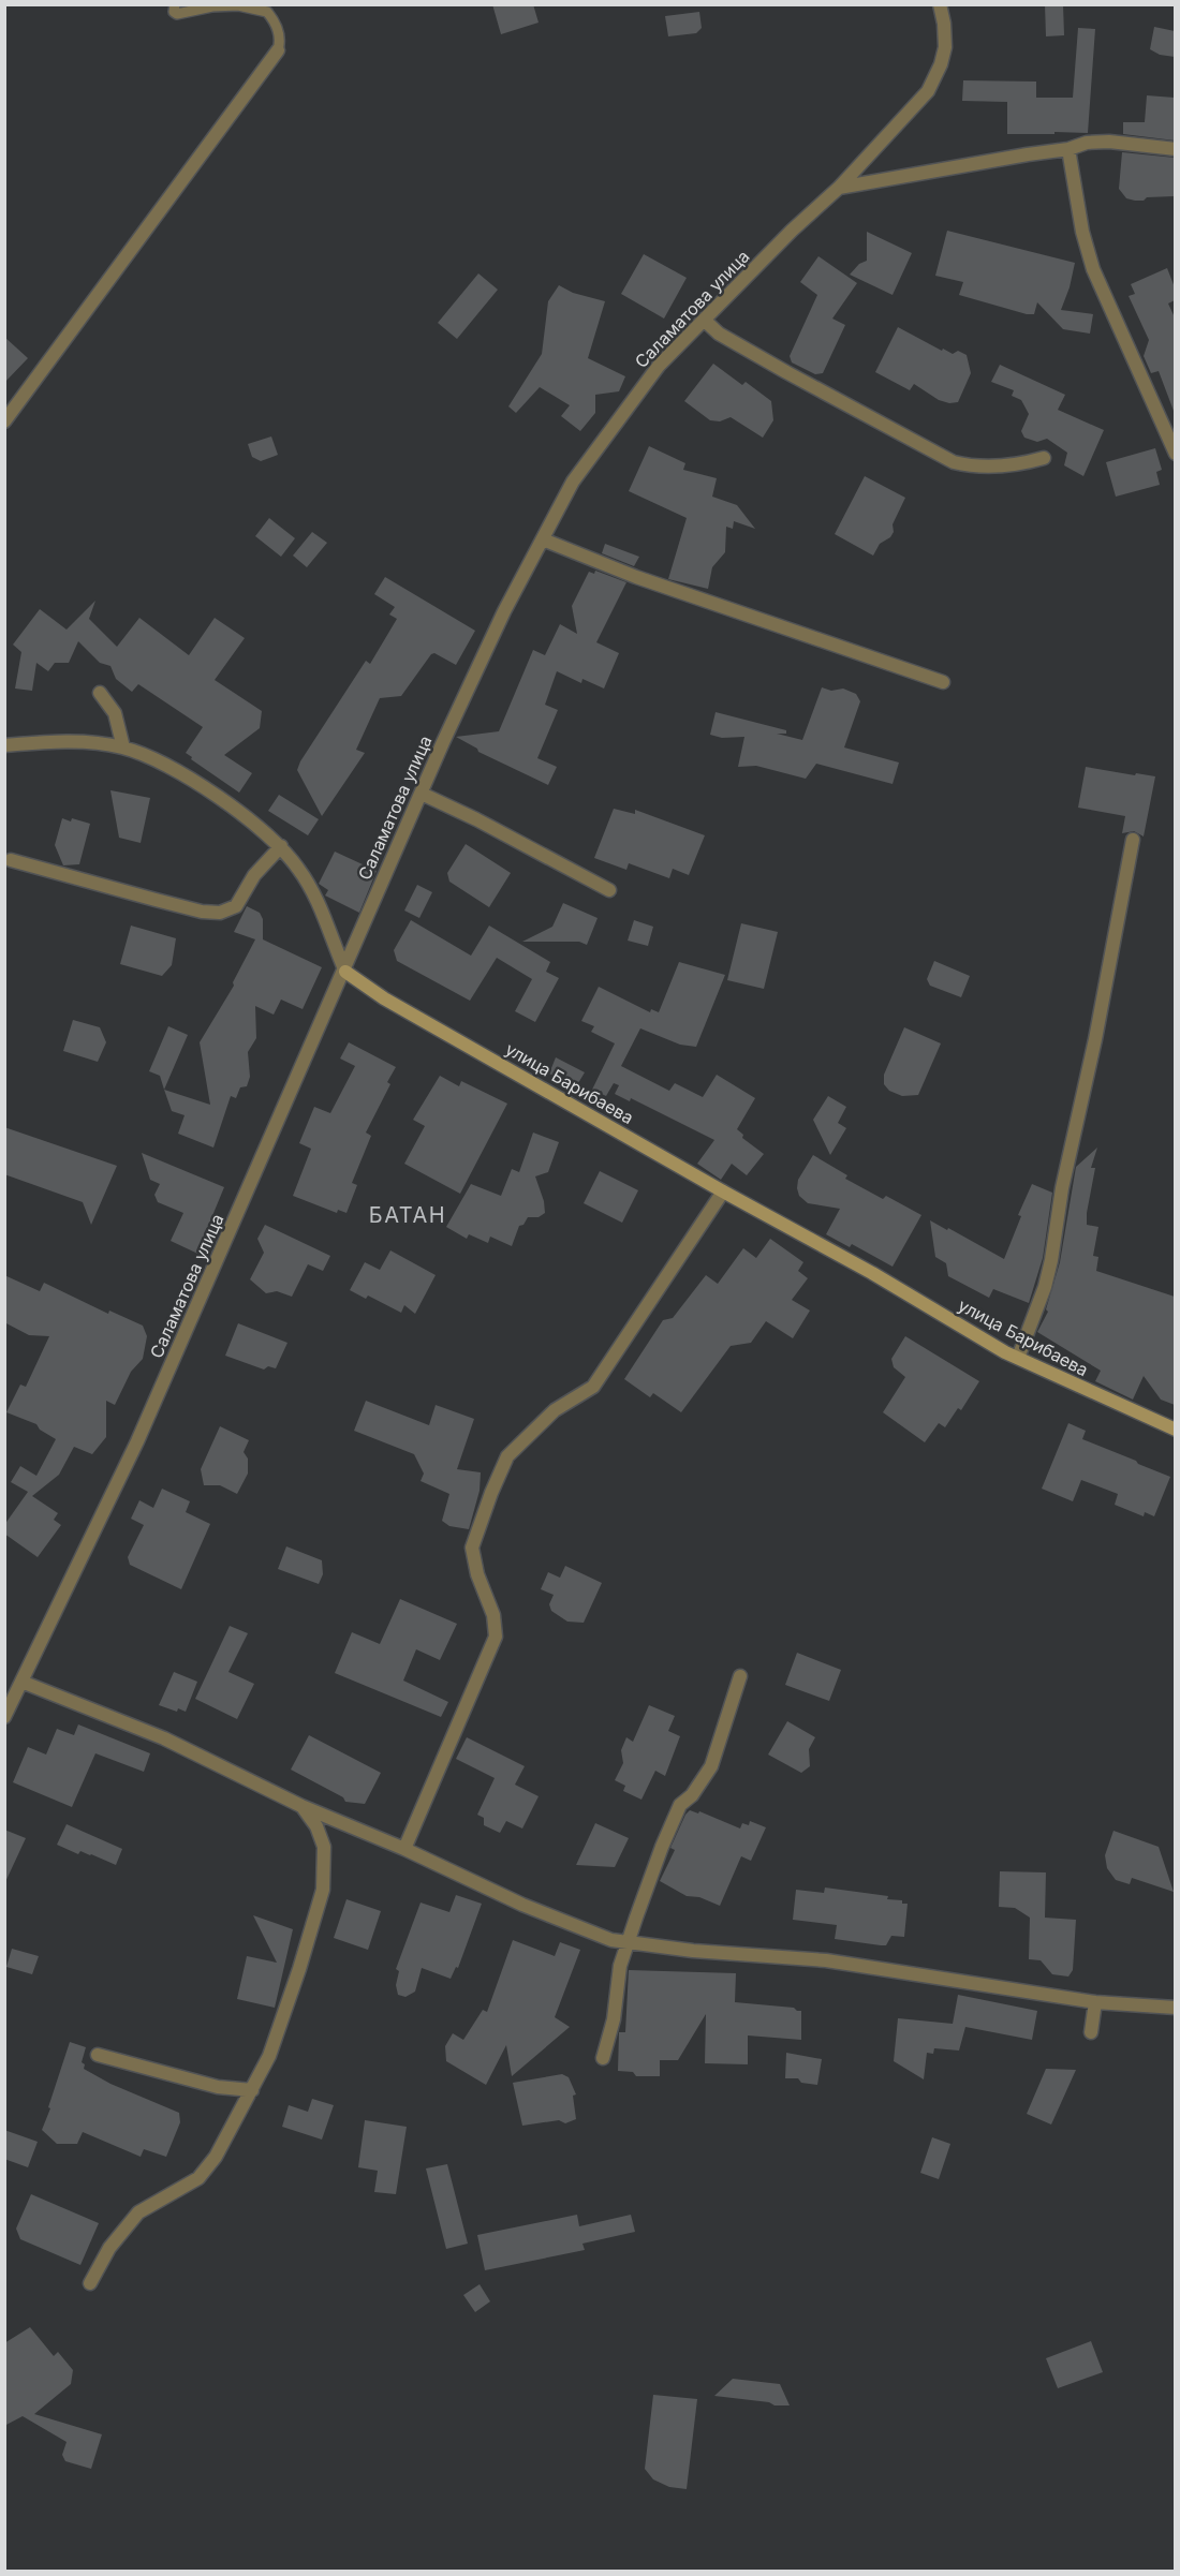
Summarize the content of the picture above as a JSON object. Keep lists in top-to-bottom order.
{
  "streets": {
    "street": ["Саламатова улица", "улица Барибаева"]
  },
  "crossings": [
    ["Саламатова улица", "улица Барибаева"]
  ],
  "districts": ["БАТАН"]
}
